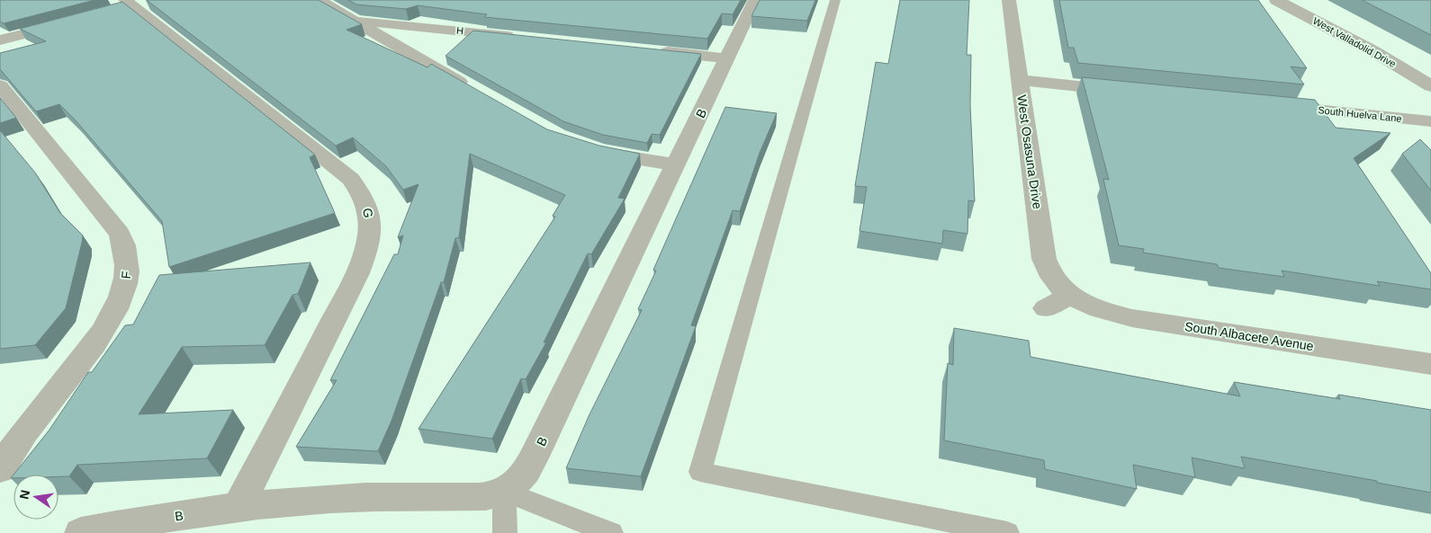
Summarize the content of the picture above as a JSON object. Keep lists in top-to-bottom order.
{
  "streets": {
    "street": [
      "H",
      "West Valladolid Drive",
      "B",
      "South Huelva Lane",
      "West Osasuna Drive",
      "G",
      "F",
      "South Albacete Avenue"
    ]
  },
  "crossings": [
    ["B", "G"],
    ["West Osasuna Drive", "South Albacete Avenue"]
  ],
  "north": "left"
}
